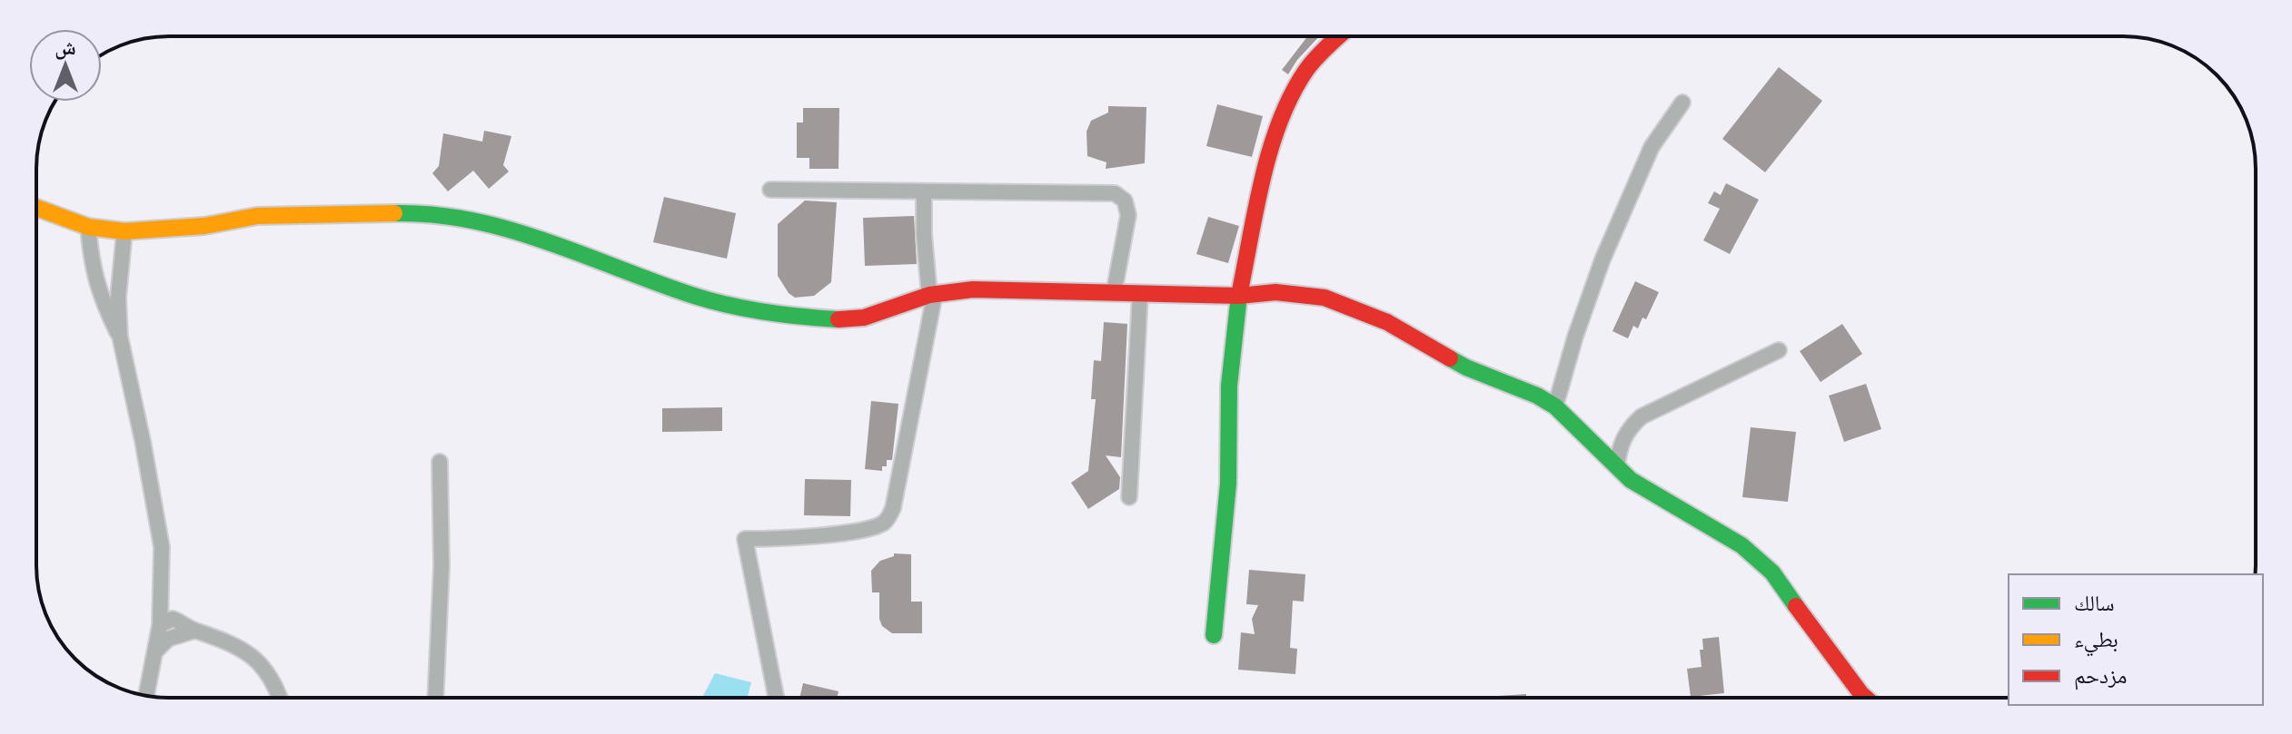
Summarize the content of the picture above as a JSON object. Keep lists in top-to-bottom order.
{
  "legend": ["سالك", "بطيء", "مزدحم"],
  "north": "top"
}
